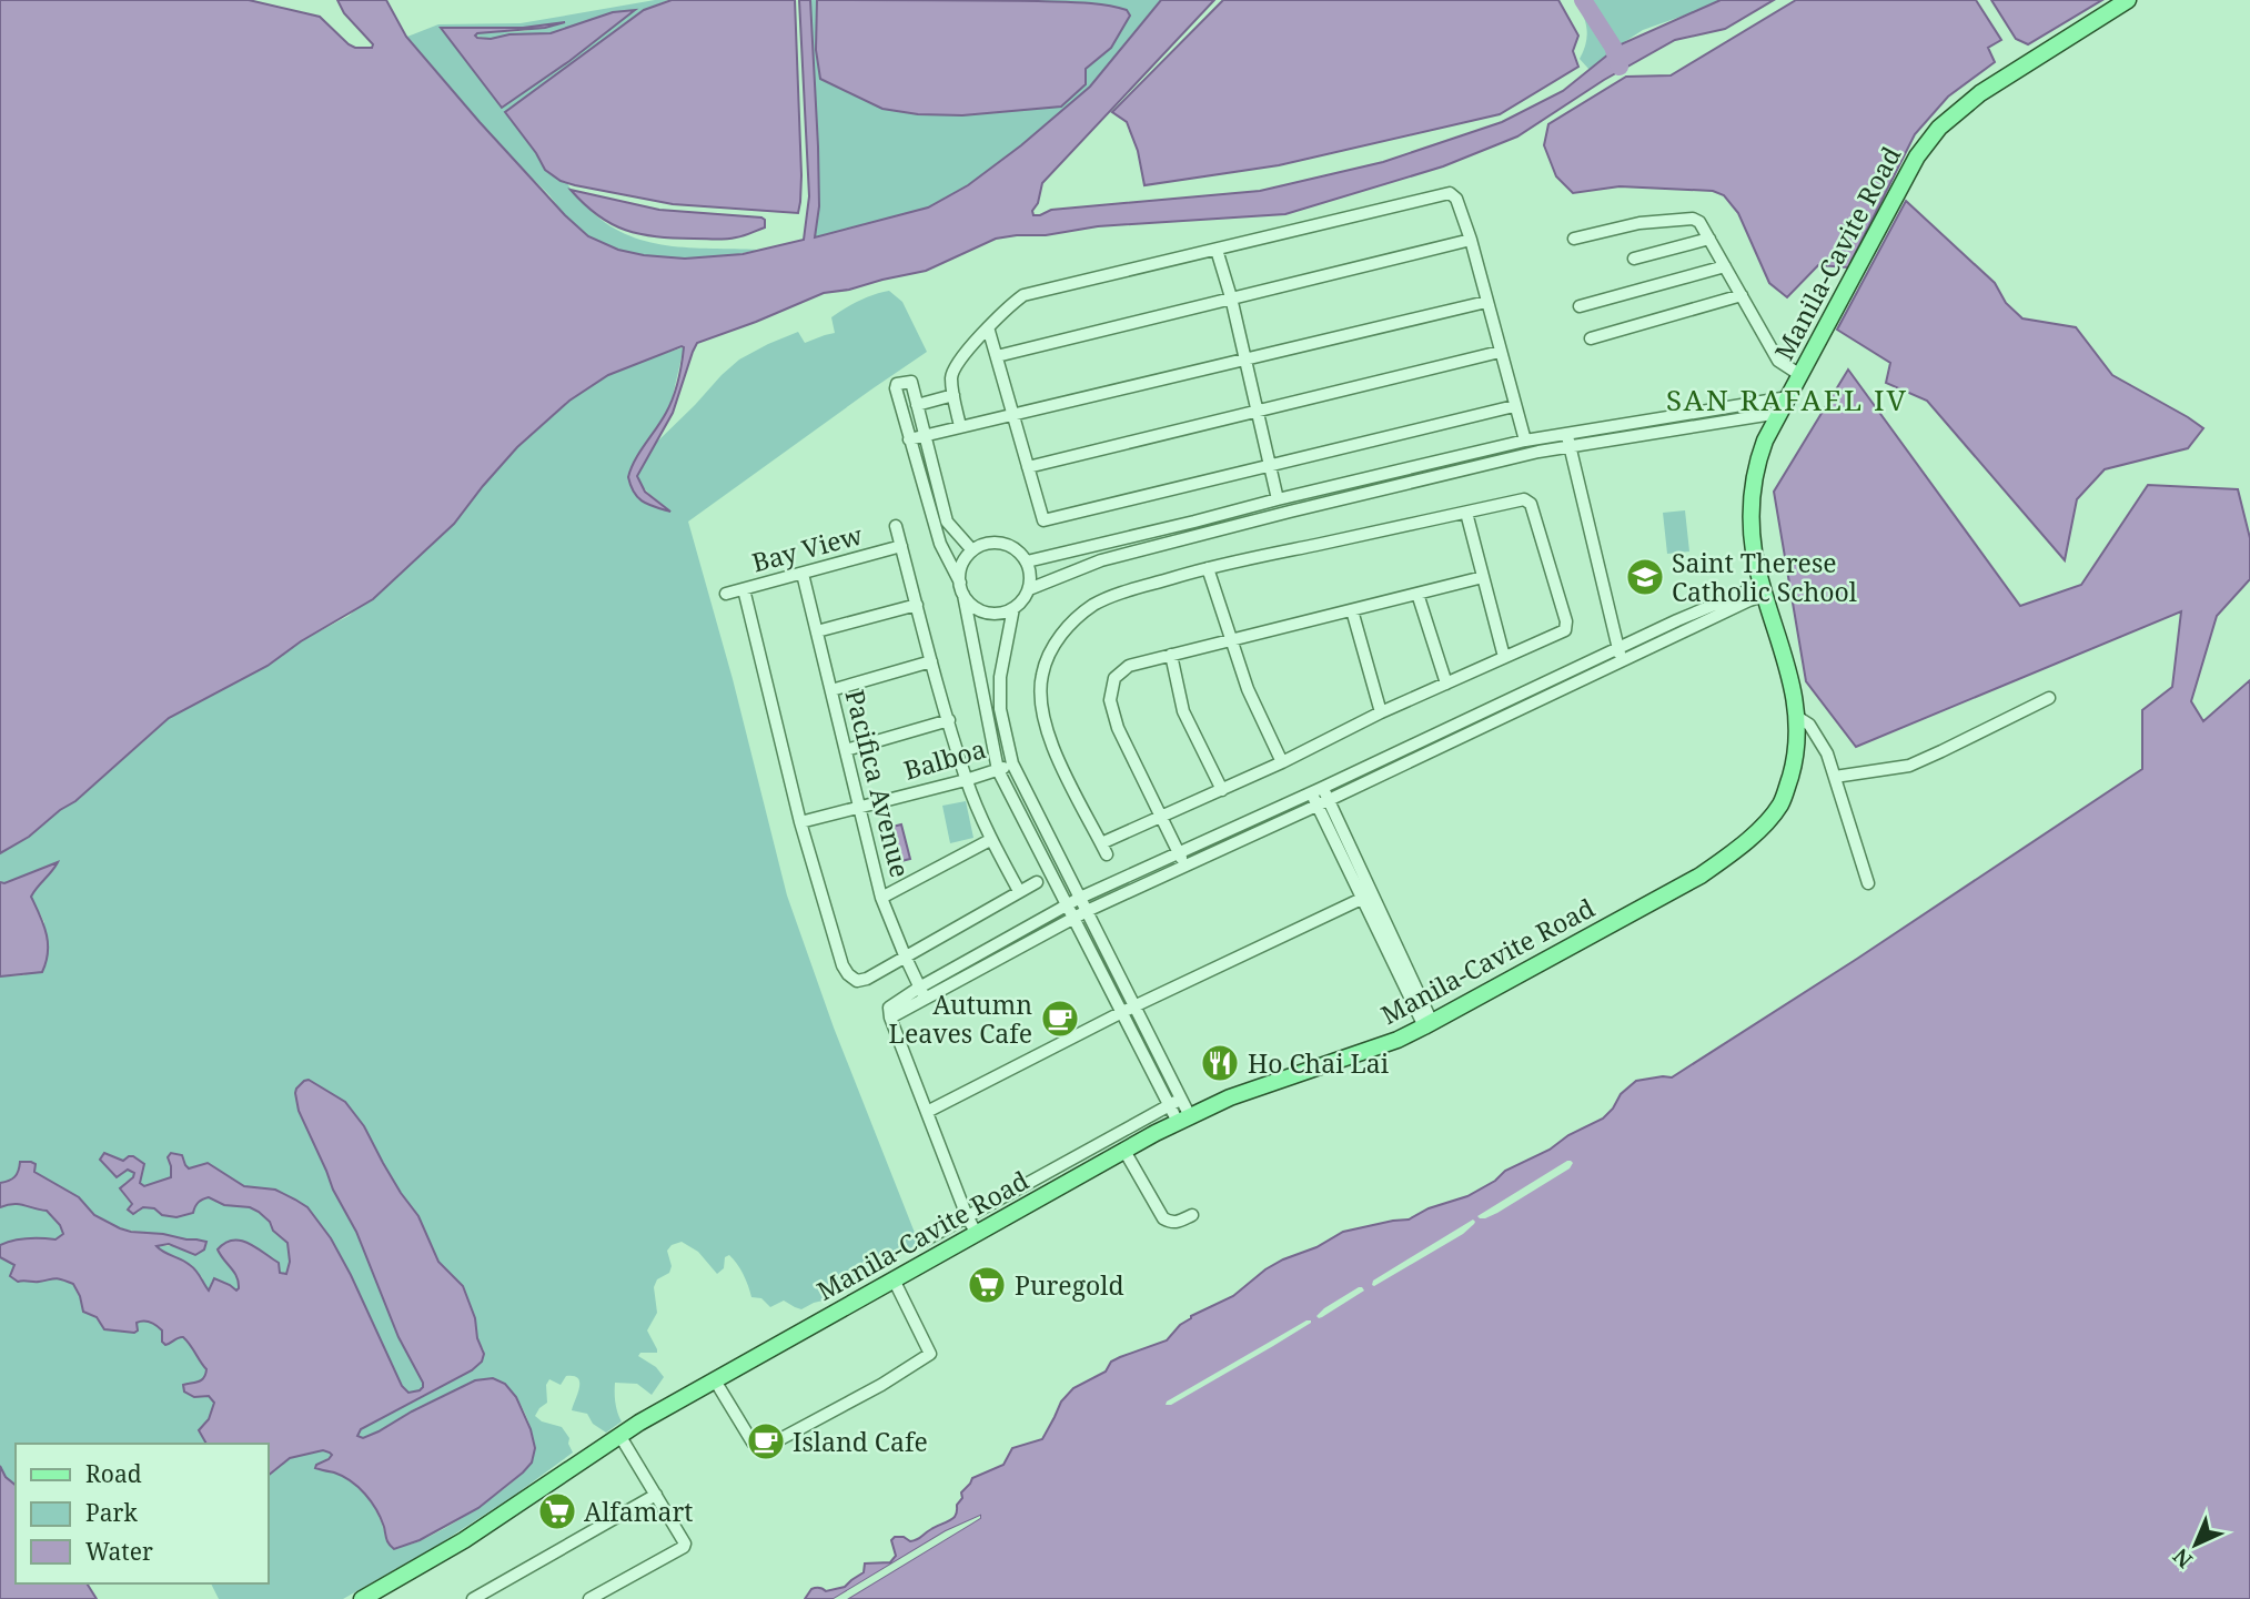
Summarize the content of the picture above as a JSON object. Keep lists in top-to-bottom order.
{
  "streets": {
    "main road": ["Manila-Cavite Road"],
    "street": ["Bay View", "Balboa", "Pacifica Avenue"]
  },
  "crossings": [
    ["Bay View", "Pacifica Avenue"],
    ["Balboa", "Pacifica Avenue"]
  ],
  "districts": ["SAN RAFAEL IV"],
  "places": {
    "school or university": ["Saint Therese Catholic School"],
    "cafe": ["Autumn Leaves Cafe", "Island Cafe"],
    "restaurant": ["Ho Chai Lai"],
    "supermarket": ["Puregold", "Alfamart"]
  },
  "legend": ["Road", "Park", "Water"],
  "north": "bottom left"
}
